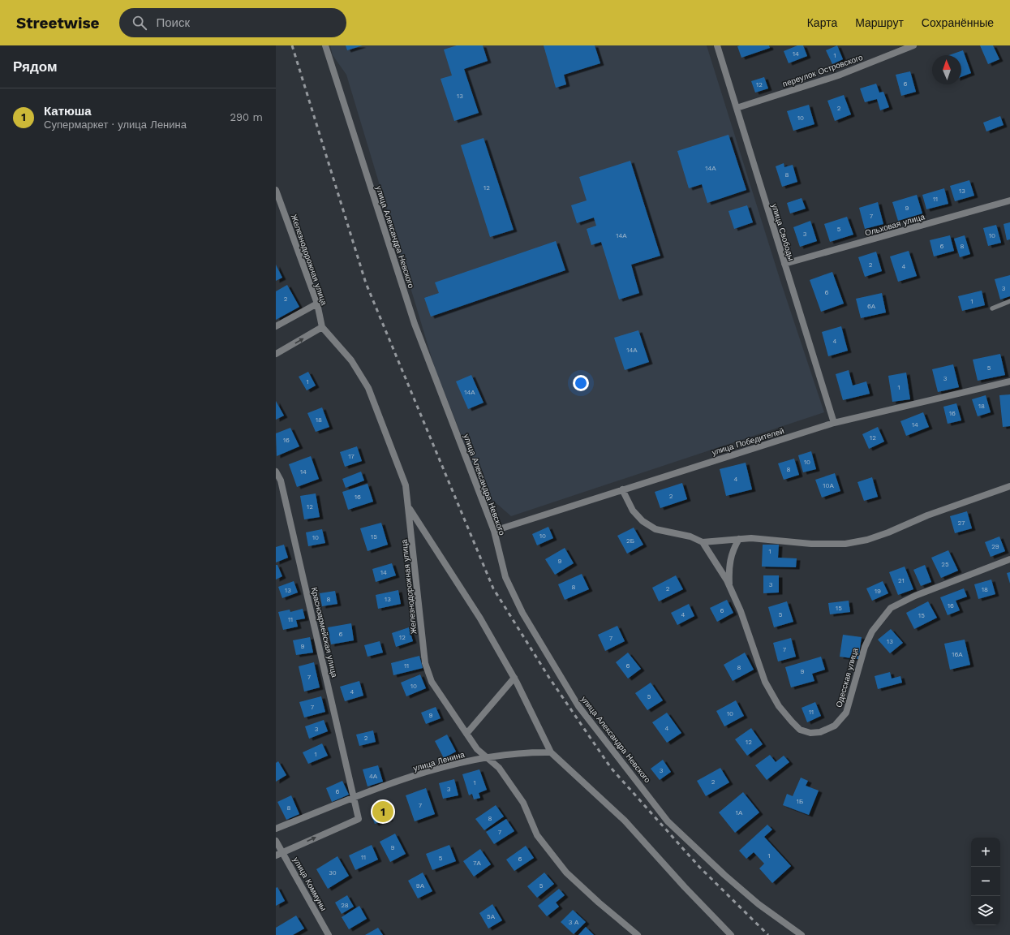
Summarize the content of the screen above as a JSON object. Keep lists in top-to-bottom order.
{
  "streets": {
    "street": [
      "переулок Островского",
      "Ольховая улица",
      "улица Свободы",
      "улица Александра Невского",
      "Железнодорожная улица",
      "улица Победителей",
      "Красноармейская улица",
      "Одесская улица",
      "улица Ленина",
      "улица Коммуны"
    ]
  },
  "crossings": [
    ["переулок Островского", "улица Свободы"],
    ["Ольховая улица", "улица Свободы"],
    ["улица Свободы", "улица Победителей"],
    ["улица Александра Невского", "улица Победителей"],
    ["Железнодорожная улица", "улица Ленина"],
    ["Красноармейская улица", "улица Ленина"]
  ],
  "house_numbers": [
    "14",
    "1",
    "6",
    "12",
    "13",
    "2",
    "10",
    "14А",
    "8",
    "12",
    "13",
    "11",
    "9",
    "7",
    "5",
    "3",
    "14А",
    "10",
    "6",
    "8",
    "2",
    "4",
    "3",
    "6",
    "2",
    "1",
    "6А",
    "4",
    "14А",
    "5",
    "3",
    "1",
    "1",
    "14А",
    "18",
    "16",
    "18",
    "14",
    "12",
    "16",
    "17",
    "10",
    "8",
    "14",
    "4",
    "10А",
    "2",
    "16",
    "12",
    "27",
    "10",
    "15",
    "10",
    "2Б",
    "29",
    "1",
    "9",
    "25",
    "14",
    "21",
    "3",
    "8",
    "2",
    "18",
    "13",
    "19",
    "8",
    "13",
    "16",
    "15",
    "6",
    "4",
    "5",
    "15",
    "11",
    "6",
    "12",
    "7",
    "13",
    "9",
    "7",
    "16А",
    "11",
    "6",
    "8",
    "9",
    "7",
    "10",
    "4",
    "5",
    "7",
    "11",
    "10",
    "9",
    "4",
    "3",
    "2",
    "12",
    "1",
    "3",
    "4А",
    "2",
    "1",
    "3",
    "6",
    "1Б",
    "7",
    "8",
    "1А",
    "8",
    "7",
    "9",
    "1",
    "11",
    "5",
    "6",
    "7А",
    "30",
    "9А",
    "5",
    "28",
    "5А",
    "3 А"
  ],
  "north": "top",
  "page": {
    "header": "Streetwise",
    "search": "Поиск",
    "nav": ["Карта", "Маршрут", "Сохранённые"],
    "heading": "Рядом",
    "list": [
      {
        "mark": "1",
        "name": "Катюша",
        "note": "Супермаркет · улица Ленина",
        "value": "290 m"
      }
    ],
    "pins": "1",
    "map_buttons": ["+", "−"]
  }
}
